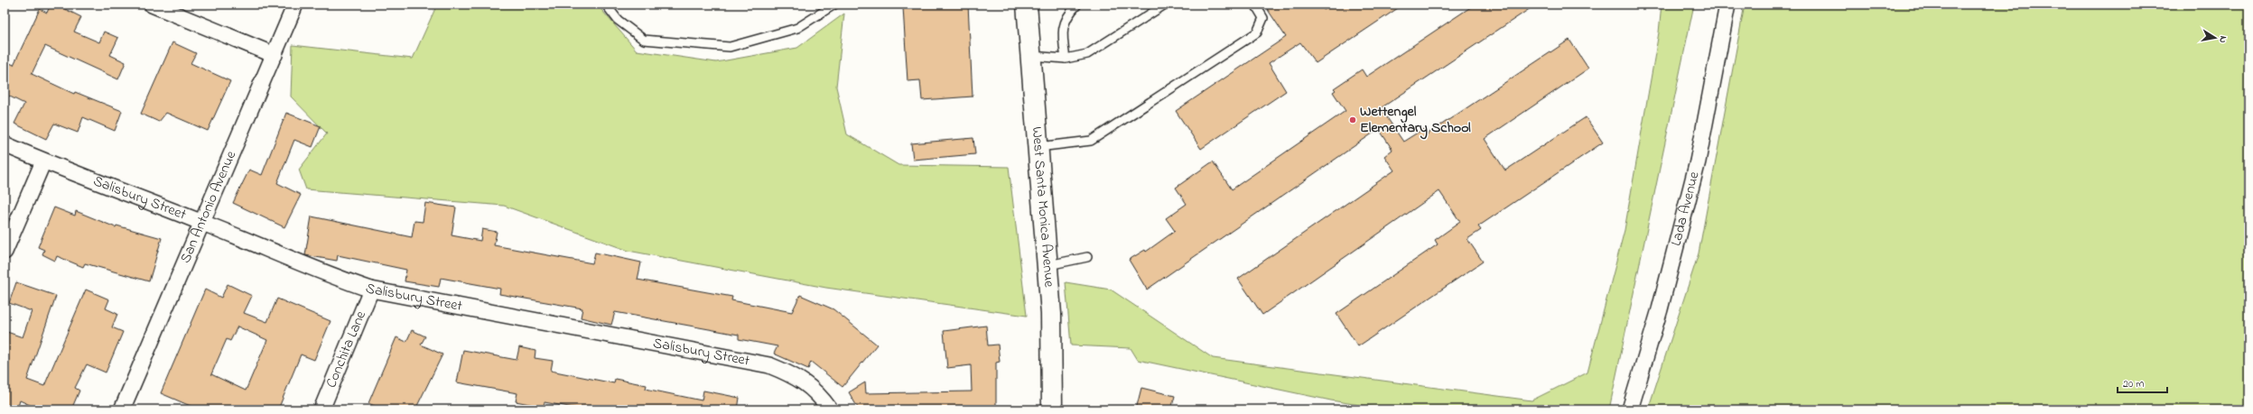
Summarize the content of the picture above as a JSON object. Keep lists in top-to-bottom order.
{
  "streets": {
    "main road": ["West Santa Monica Avenue"],
    "street": [
      "Salisbury Street",
      "San Antonio Avenue",
      "Lada Avenue",
      "Conchita Lane"
    ]
  },
  "crossings": [
    ["Salisbury Street", "San Antonio Avenue"],
    ["Salisbury Street", "Conchita Lane"]
  ],
  "places": ["Wettengel Elementary School"],
  "scale_bar": "20 m",
  "north": "right"
}
